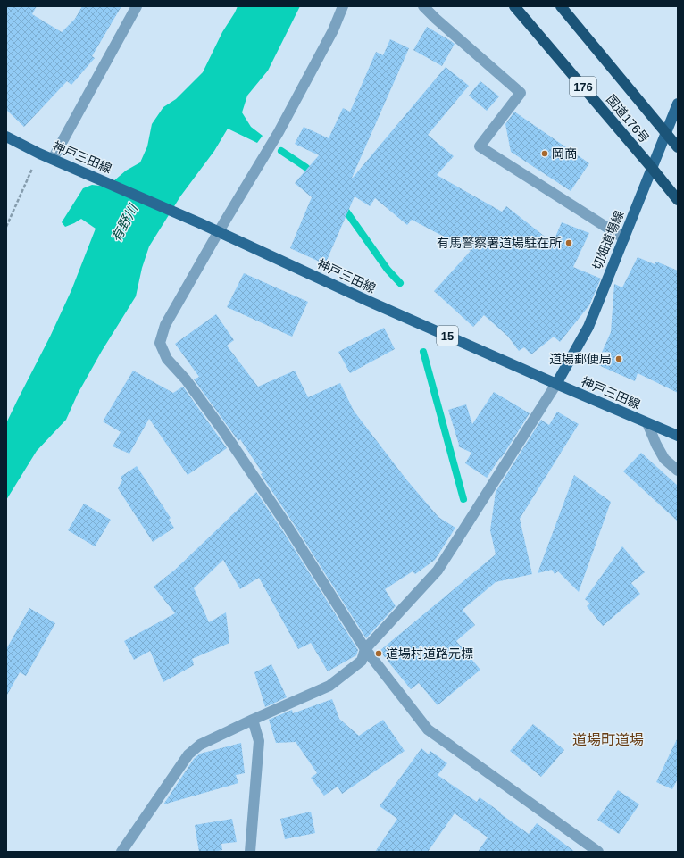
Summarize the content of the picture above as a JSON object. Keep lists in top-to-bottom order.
{
  "streets": {
    "highway": ["176", "国道176号"],
    "main road": ["神戸三田線", "切畑道場線", "15"]
  },
  "crossings": [
    ["国道176号", "切畑道場線"],
    ["神戸三田線", "切畑道場線"]
  ],
  "districts": ["道場町道場"],
  "water": ["有野川"],
  "places": [
    "岡商",
    "有馬警察署道場駐在所",
    "道場郵便局",
    "道場村道路元標"
  ]
}
